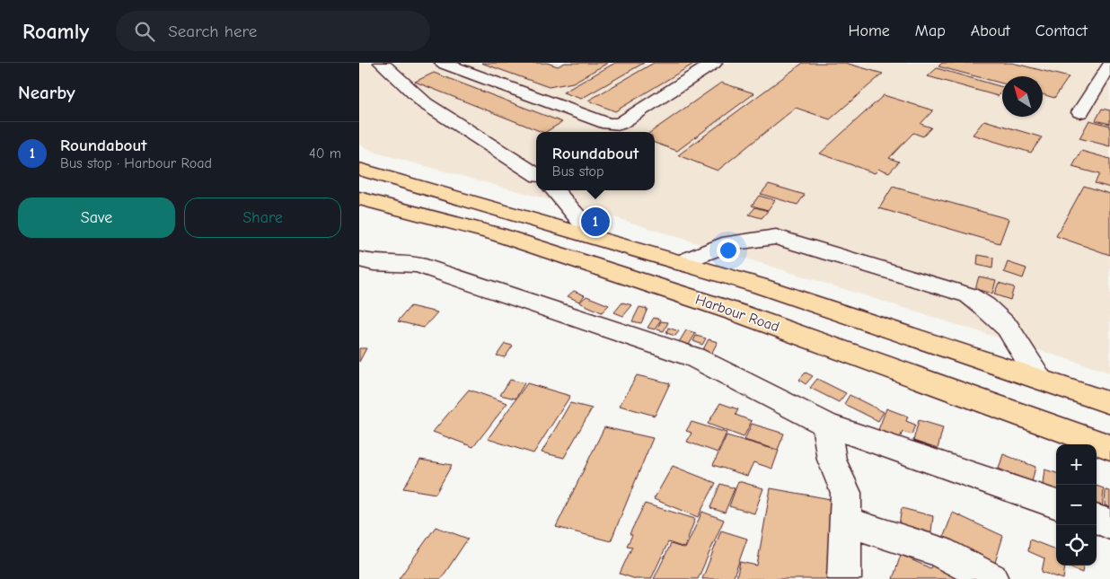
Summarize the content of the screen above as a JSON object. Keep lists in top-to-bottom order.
{
  "streets": {
    "highway": ["Harbour Road"]
  },
  "north": "top left",
  "page": {
    "header": "Roamly",
    "search": "Search here",
    "nav": [
      "Home",
      "Map",
      "About",
      "Contact"
    ],
    "heading": "Nearby",
    "list": [
      {
        "mark": "1",
        "name": "Roundabout",
        "note": "Bus stop · Harbour Road",
        "value": "40 m"
      }
    ],
    "popup": ["Roundabout", "Bus stop"],
    "buttons": ["Save", "Share"],
    "pins": "1",
    "map_buttons": ["+", "−"]
  }
}
